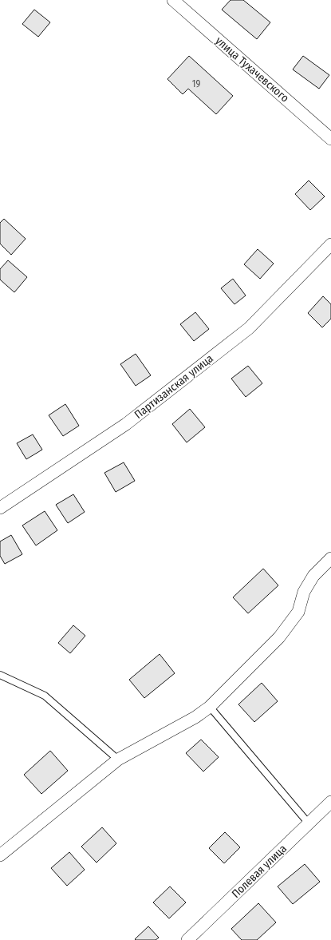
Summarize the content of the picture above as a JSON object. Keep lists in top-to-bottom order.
{
  "streets": {
    "street": ["улица Тухачевского", "Партизанская улица", "Полевая улица"]
  },
  "house_numbers": ["19"]
}
